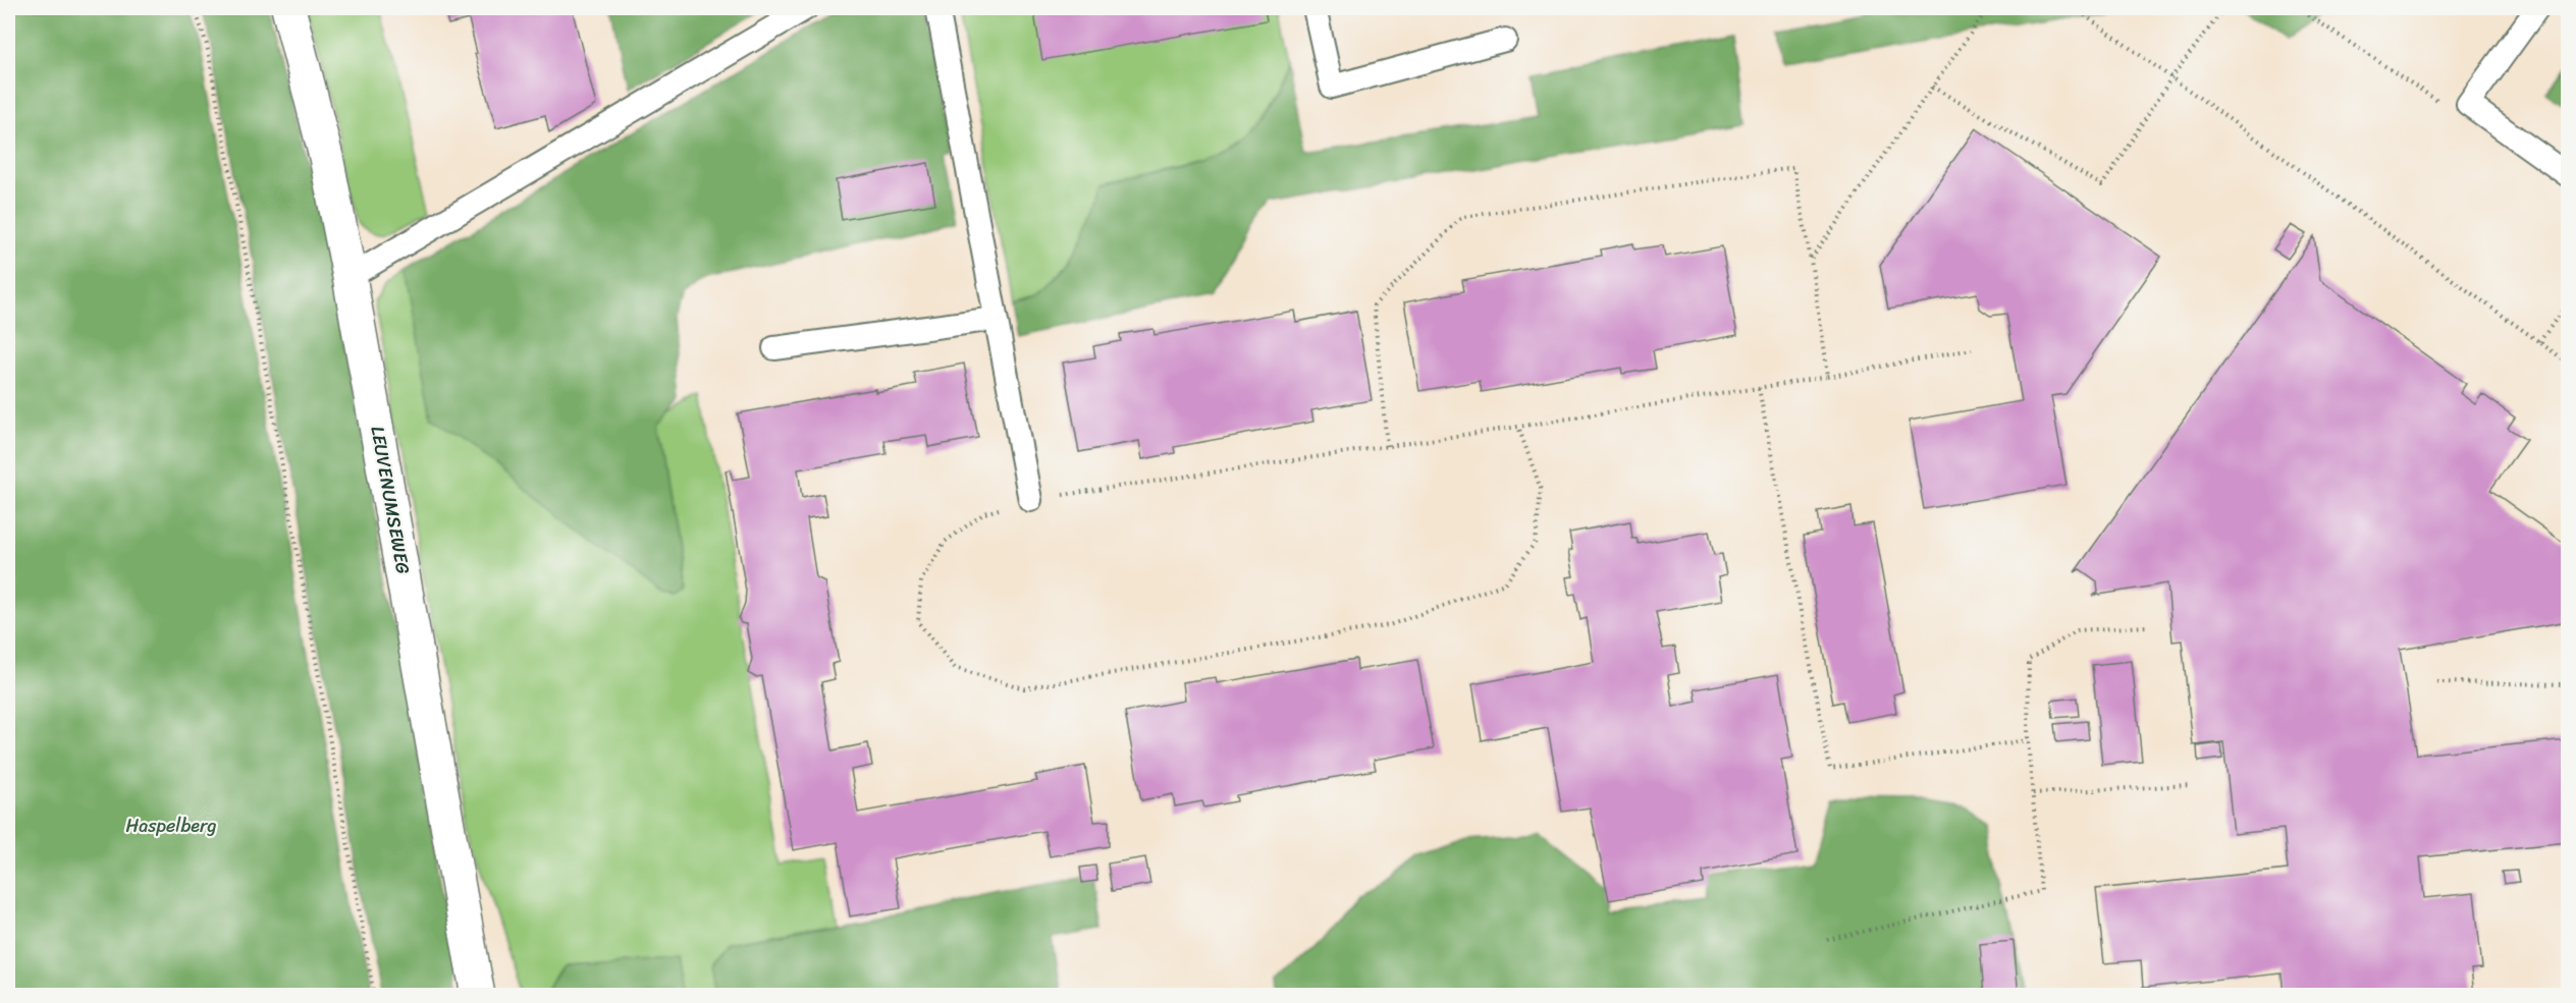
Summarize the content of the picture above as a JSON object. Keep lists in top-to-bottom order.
{
  "streets": {
    "main road": ["LEUVENUMSEWEG"]
  },
  "parks": ["Haspelberg"]
}
